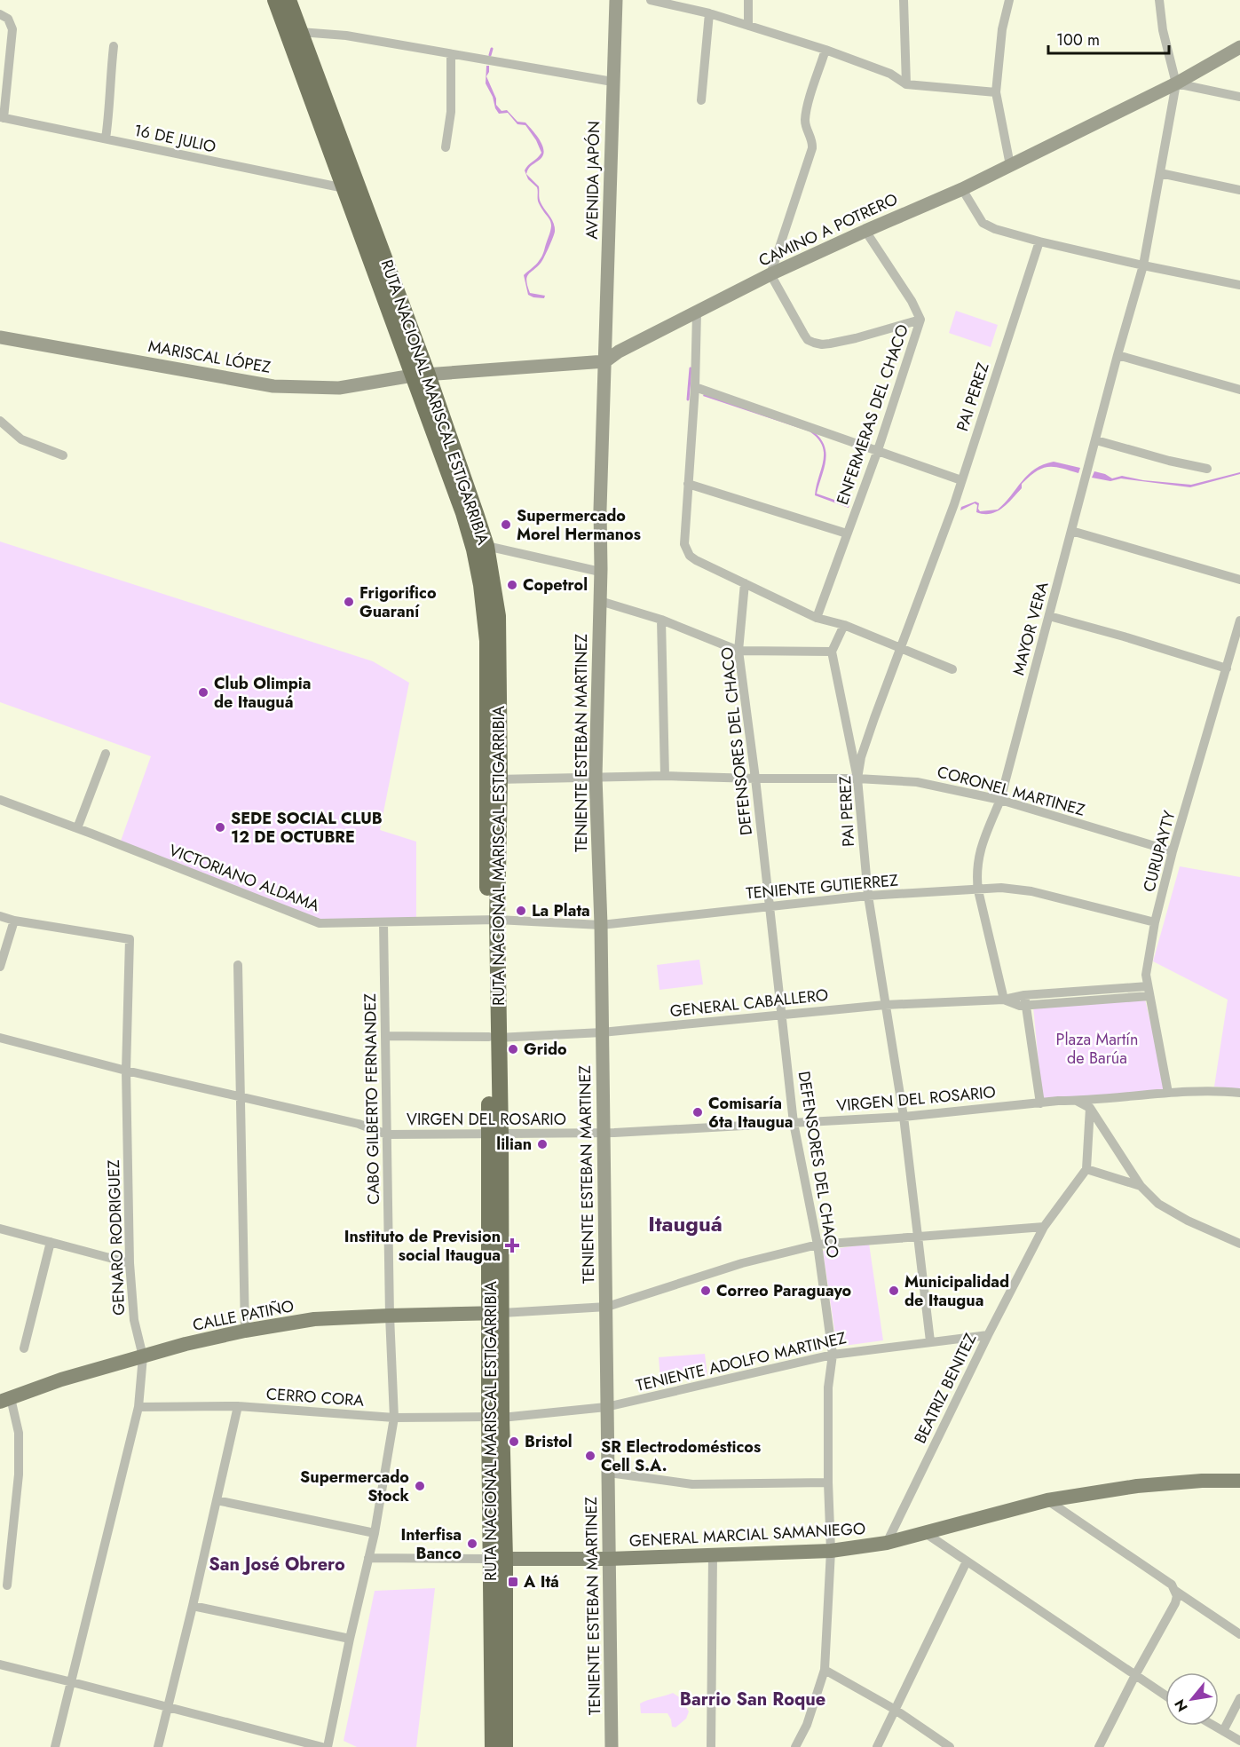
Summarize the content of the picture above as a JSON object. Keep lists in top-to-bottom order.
{
  "streets": {
    "highway": ["RUTA NACIONAL MARISCAL ESTIGARRIBIA"],
    "main road": ["CALLE PATIÑO", "GENERAL MARCIAL SAMANIEGO"],
    "street": [
      "16 DE JULIO",
      "AVENIDA JAPÓN",
      "CAMINO A POTRERO",
      "MARISCAL LÓPEZ",
      "PAI PEREZ",
      "ENFERMERAS DEL CHACO",
      "MAYOR VERA",
      "DEFENSORES DEL CHACO",
      "TENIENTE ESTEBAN MARTINEZ",
      "CORONEL MARTINEZ",
      "CURUPAYTY",
      "VICTORIANO ALDAMA",
      "TENIENTE GUTIERREZ",
      "GENERAL CABALLERO",
      "CABO GILBERTO FERNANDEZ",
      "VIRGEN DEL ROSARIO",
      "GENARO RODRIGUEZ",
      "TENIENTE ADOLFO MARTINEZ",
      "BEATRIZ BENITEZ",
      "CERRO CORA"
    ]
  },
  "crossings": [
    ["16 DE JULIO", "RUTA NACIONAL MARISCAL ESTIGARRIBIA"],
    ["AVENIDA JAPÓN", "CAMINO A POTRERO"],
    ["AVENIDA JAPÓN", "TENIENTE ESTEBAN MARTINEZ"],
    ["CAMINO A POTRERO", "MARISCAL LÓPEZ"],
    ["CAMINO A POTRERO", "RUTA NACIONAL MARISCAL ESTIGARRIBIA"],
    ["CAMINO A POTRERO", "ENFERMERAS DEL CHACO"],
    ["CAMINO A POTRERO", "MAYOR VERA"],
    ["CAMINO A POTRERO", "TENIENTE ESTEBAN MARTINEZ"],
    ["MARISCAL LÓPEZ", "RUTA NACIONAL MARISCAL ESTIGARRIBIA"],
    ["PAI PEREZ", "CORONEL MARTINEZ"],
    ["PAI PEREZ", "TENIENTE GUTIERREZ"],
    ["PAI PEREZ", "GENERAL CABALLERO"],
    ["PAI PEREZ", "VIRGEN DEL ROSARIO"],
    ["PAI PEREZ", "TENIENTE ADOLFO MARTINEZ"],
    ["RUTA NACIONAL MARISCAL ESTIGARRIBIA", "CORONEL MARTINEZ"],
    ["RUTA NACIONAL MARISCAL ESTIGARRIBIA", "VICTORIANO ALDAMA"],
    ["RUTA NACIONAL MARISCAL ESTIGARRIBIA", "TENIENTE GUTIERREZ"],
    ["RUTA NACIONAL MARISCAL ESTIGARRIBIA", "GENERAL CABALLERO"],
    ["RUTA NACIONAL MARISCAL ESTIGARRIBIA", "VIRGEN DEL ROSARIO"],
    ["RUTA NACIONAL MARISCAL ESTIGARRIBIA", "CALLE PATIÑO"],
    ["RUTA NACIONAL MARISCAL ESTIGARRIBIA", "TENIENTE ADOLFO MARTINEZ"],
    ["RUTA NACIONAL MARISCAL ESTIGARRIBIA", "CERRO CORA"],
    ["RUTA NACIONAL MARISCAL ESTIGARRIBIA", "GENERAL MARCIAL SAMANIEGO"],
    ["MAYOR VERA", "CORONEL MARTINEZ"],
    ["MAYOR VERA", "TENIENTE GUTIERREZ"],
    ["MAYOR VERA", "GENERAL CABALLERO"],
    ["DEFENSORES DEL CHACO", "CORONEL MARTINEZ"],
    ["DEFENSORES DEL CHACO", "TENIENTE GUTIERREZ"],
    ["DEFENSORES DEL CHACO", "GENERAL CABALLERO"],
    ["DEFENSORES DEL CHACO", "VIRGEN DEL ROSARIO"],
    ["DEFENSORES DEL CHACO", "TENIENTE ADOLFO MARTINEZ"],
    ["DEFENSORES DEL CHACO", "GENERAL MARCIAL SAMANIEGO"],
    ["TENIENTE ESTEBAN MARTINEZ", "CORONEL MARTINEZ"],
    ["TENIENTE ESTEBAN MARTINEZ", "TENIENTE GUTIERREZ"],
    ["TENIENTE ESTEBAN MARTINEZ", "GENERAL CABALLERO"],
    ["TENIENTE ESTEBAN MARTINEZ", "VIRGEN DEL ROSARIO"],
    ["TENIENTE ESTEBAN MARTINEZ", "TENIENTE ADOLFO MARTINEZ"],
    ["TENIENTE ESTEBAN MARTINEZ", "GENERAL MARCIAL SAMANIEGO"],
    ["CORONEL MARTINEZ", "CURUPAYTY"],
    ["CURUPAYTY", "TENIENTE GUTIERREZ"],
    ["CURUPAYTY", "GENERAL CABALLERO"],
    ["CURUPAYTY", "VIRGEN DEL ROSARIO"],
    ["VICTORIANO ALDAMA", "TENIENTE GUTIERREZ"],
    ["VICTORIANO ALDAMA", "CABO GILBERTO FERNANDEZ"],
    ["GENERAL CABALLERO", "CABO GILBERTO FERNANDEZ"],
    ["CABO GILBERTO FERNANDEZ", "VIRGEN DEL ROSARIO"],
    ["CABO GILBERTO FERNANDEZ", "CALLE PATIÑO"],
    ["CABO GILBERTO FERNANDEZ", "CERRO CORA"],
    ["VIRGEN DEL ROSARIO", "GENARO RODRIGUEZ"],
    ["GENARO RODRIGUEZ", "CALLE PATIÑO"],
    ["GENARO RODRIGUEZ", "CERRO CORA"],
    ["TENIENTE ADOLFO MARTINEZ", "BEATRIZ BENITEZ"],
    ["TENIENTE ADOLFO MARTINEZ", "CERRO CORA"],
    ["BEATRIZ BENITEZ", "GENERAL MARCIAL SAMANIEGO"]
  ],
  "districts": ["Itauguá", "San José Obrero", "Barrio San Roque"],
  "parks": ["Plaza Martín de Barúa"],
  "places": {
    "other": [
      "Supermercado Morel Hermanos",
      "Copetrol",
      "Frigorifico Guaraní",
      "Club Olimpia de Itauguá",
      "SEDE SOCIAL CLUB 12 DE OCTUBRE",
      "La Plata",
      "Grido",
      "Comisaría 6ta Itaugua",
      "lilian",
      "Correo Paraguayo",
      "Municipalidad de Itaugua",
      "Bristol",
      "SR Electrodomésticos Cell S.A.",
      "Supermercado Stock",
      "Interfisa Banco"
    ],
    "health": ["Instituto de Prevision social Itaugua"],
    "transit": ["A Itá"]
  },
  "scale_bar": "100 m",
  "north": "bottom left"
}
